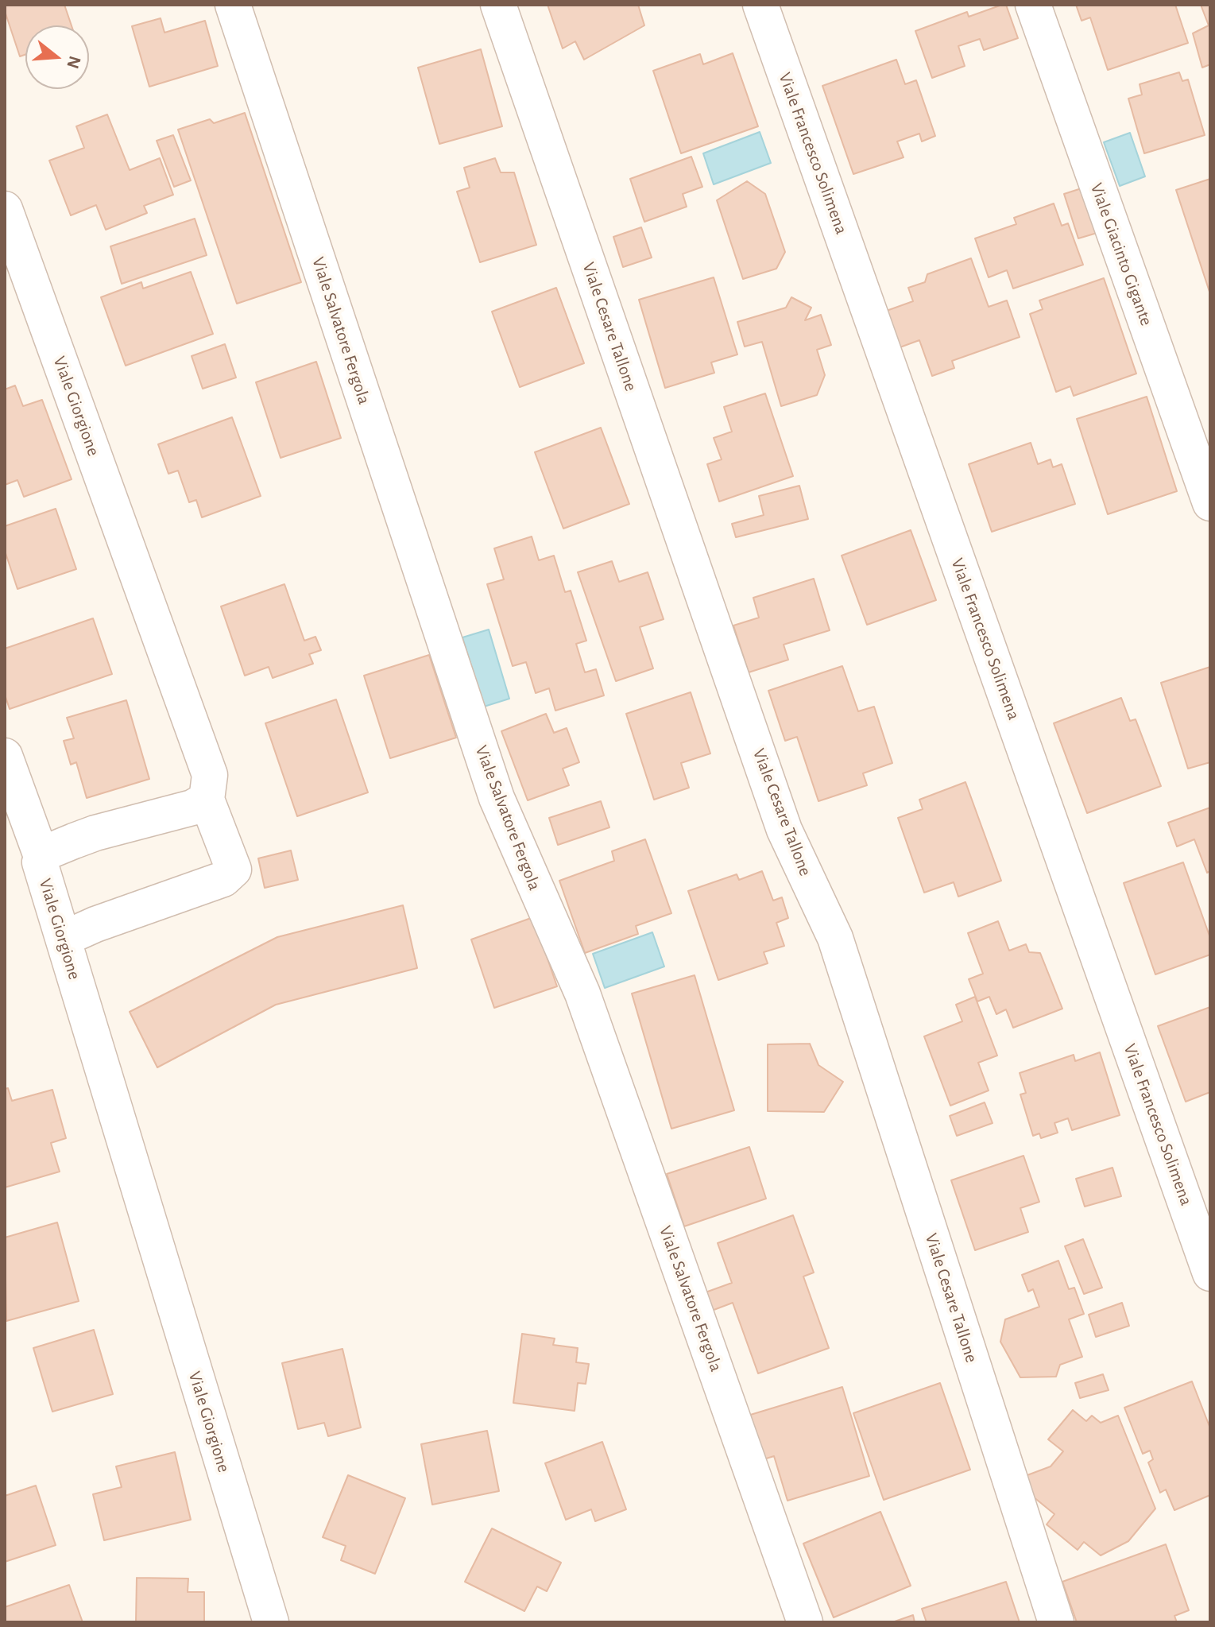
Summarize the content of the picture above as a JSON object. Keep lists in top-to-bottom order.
{
  "streets": {
    "street": [
      "Viale Francesco Solimena",
      "Viale Giacinto Gigante",
      "Viale Cesare Tallone",
      "Viale Salvatore Fergola",
      "Viale Giorgione"
    ]
  },
  "north": "right"
}
